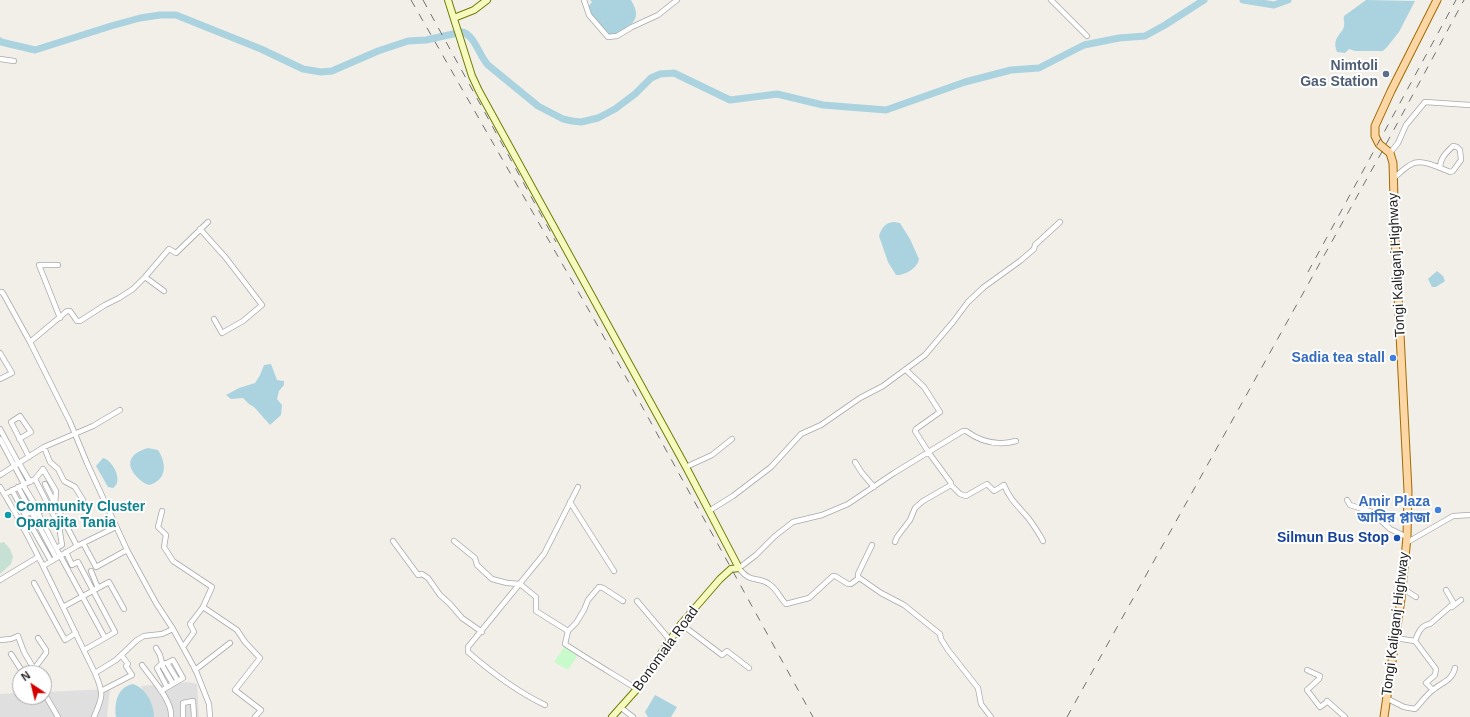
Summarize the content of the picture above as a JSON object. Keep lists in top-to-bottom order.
{
  "streets": {
    "main road": ["Tongi Kaliganj Highway"],
    "street": ["Bonomala Road"]
  },
  "places": [
    "Nimtoli Gas Station",
    "Sadia tea stall",
    "Amir Plaza আমির প্লাজা",
    "Community Cluster Oparajita Tania",
    "Silmun Bus Stop"
  ],
  "north": "top left"
}
